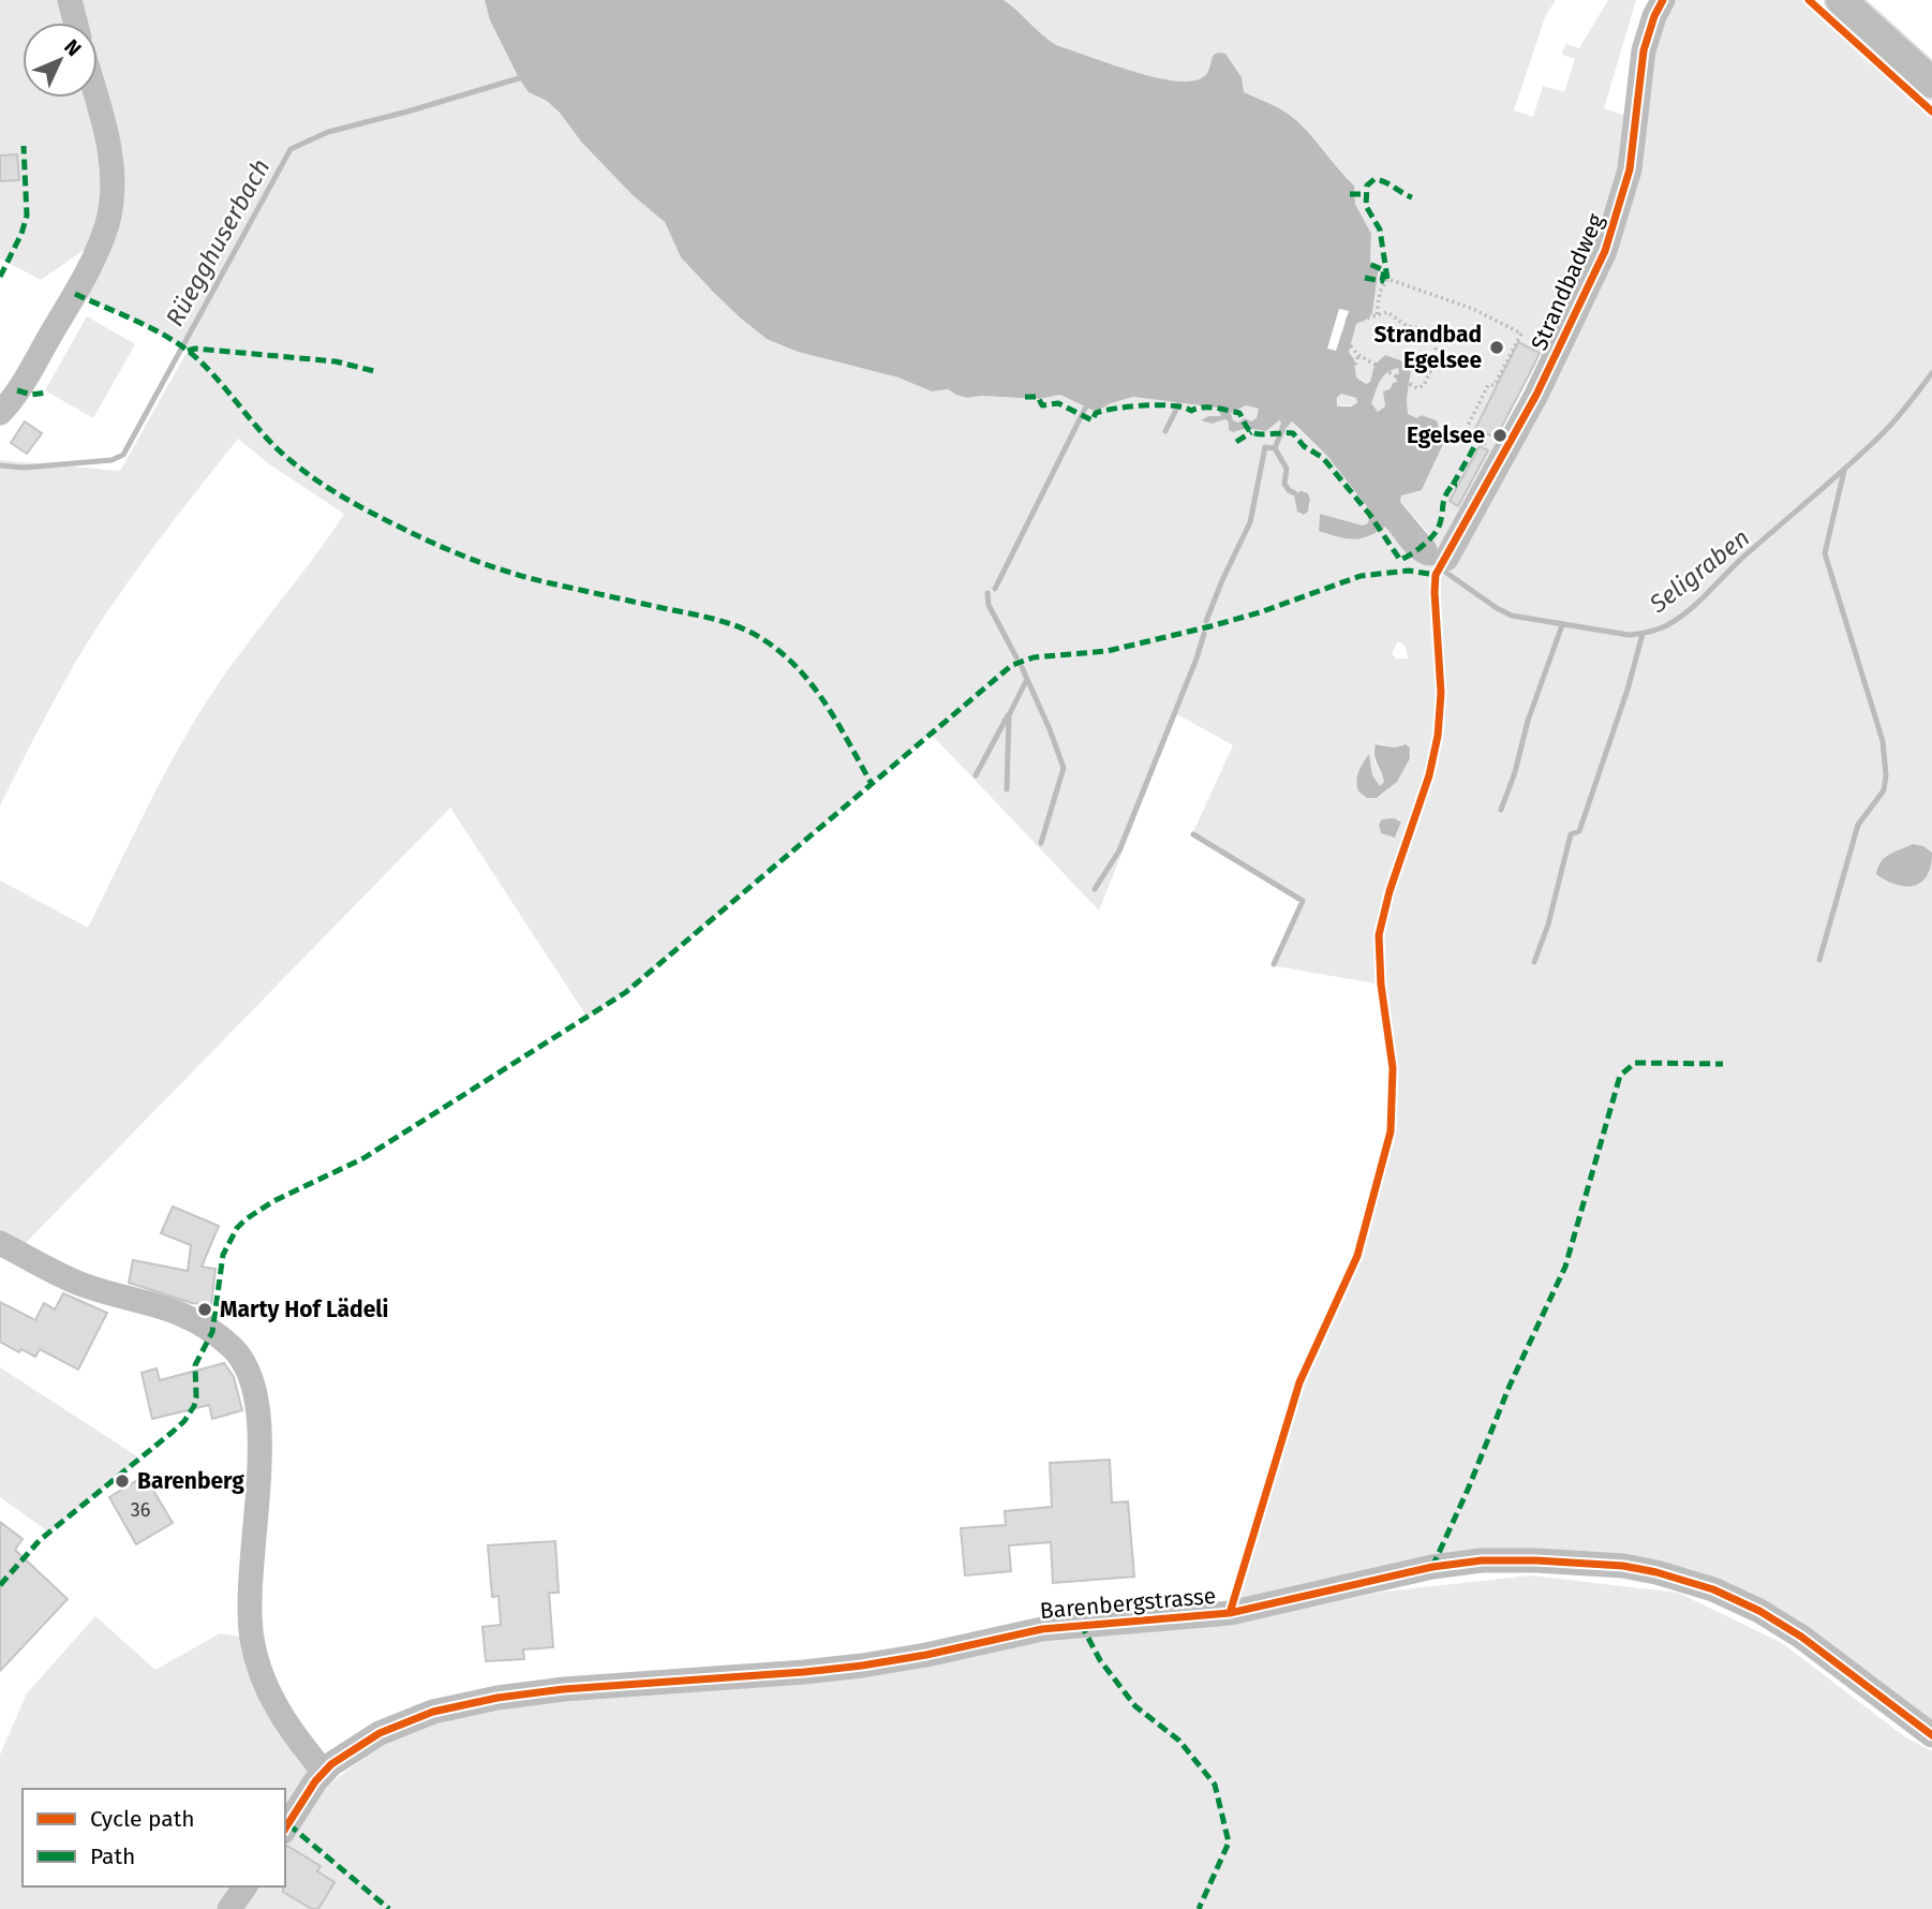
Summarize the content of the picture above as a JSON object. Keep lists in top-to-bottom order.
{
  "streets": {
    "street": ["Strandbadweg", "Barenbergstrasse"]
  },
  "water": ["Rüegghuserbach", "Seligraben"],
  "places": [
    "Strandbad Egelsee",
    "Egelsee",
    "Marty Hof Lädeli",
    "Barenberg"
  ],
  "house_numbers": ["36"],
  "legend": ["Cycle path", "Path"],
  "north": "top right"
}
